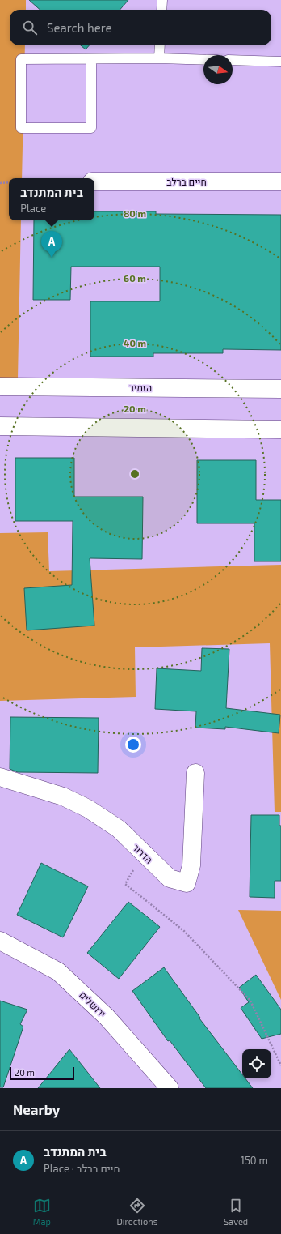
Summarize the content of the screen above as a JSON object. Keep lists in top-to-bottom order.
{
  "streets": {
    "street": [
      "חיים ברלב",
      "הזמיר",
      "הדרור",
      "ירושלים"
    ]
  },
  "scale_bar": "20 m",
  "north": "right",
  "page": {
    "search": "Search here",
    "popup": ["בית המתנדב", "Place"],
    "pins": "A",
    "scale": "20 m",
    "heading": "Nearby",
    "list": [
      {
        "mark": "A",
        "name": "בית המתנדב",
        "note": "Place · חיים ברלב",
        "value": "150 m"
      }
    ],
    "nav": ["Map", "Directions", "Saved"]
  },
  "rings": [
    "80 m",
    "60 m",
    "40 m",
    "20 m"
  ]
}
